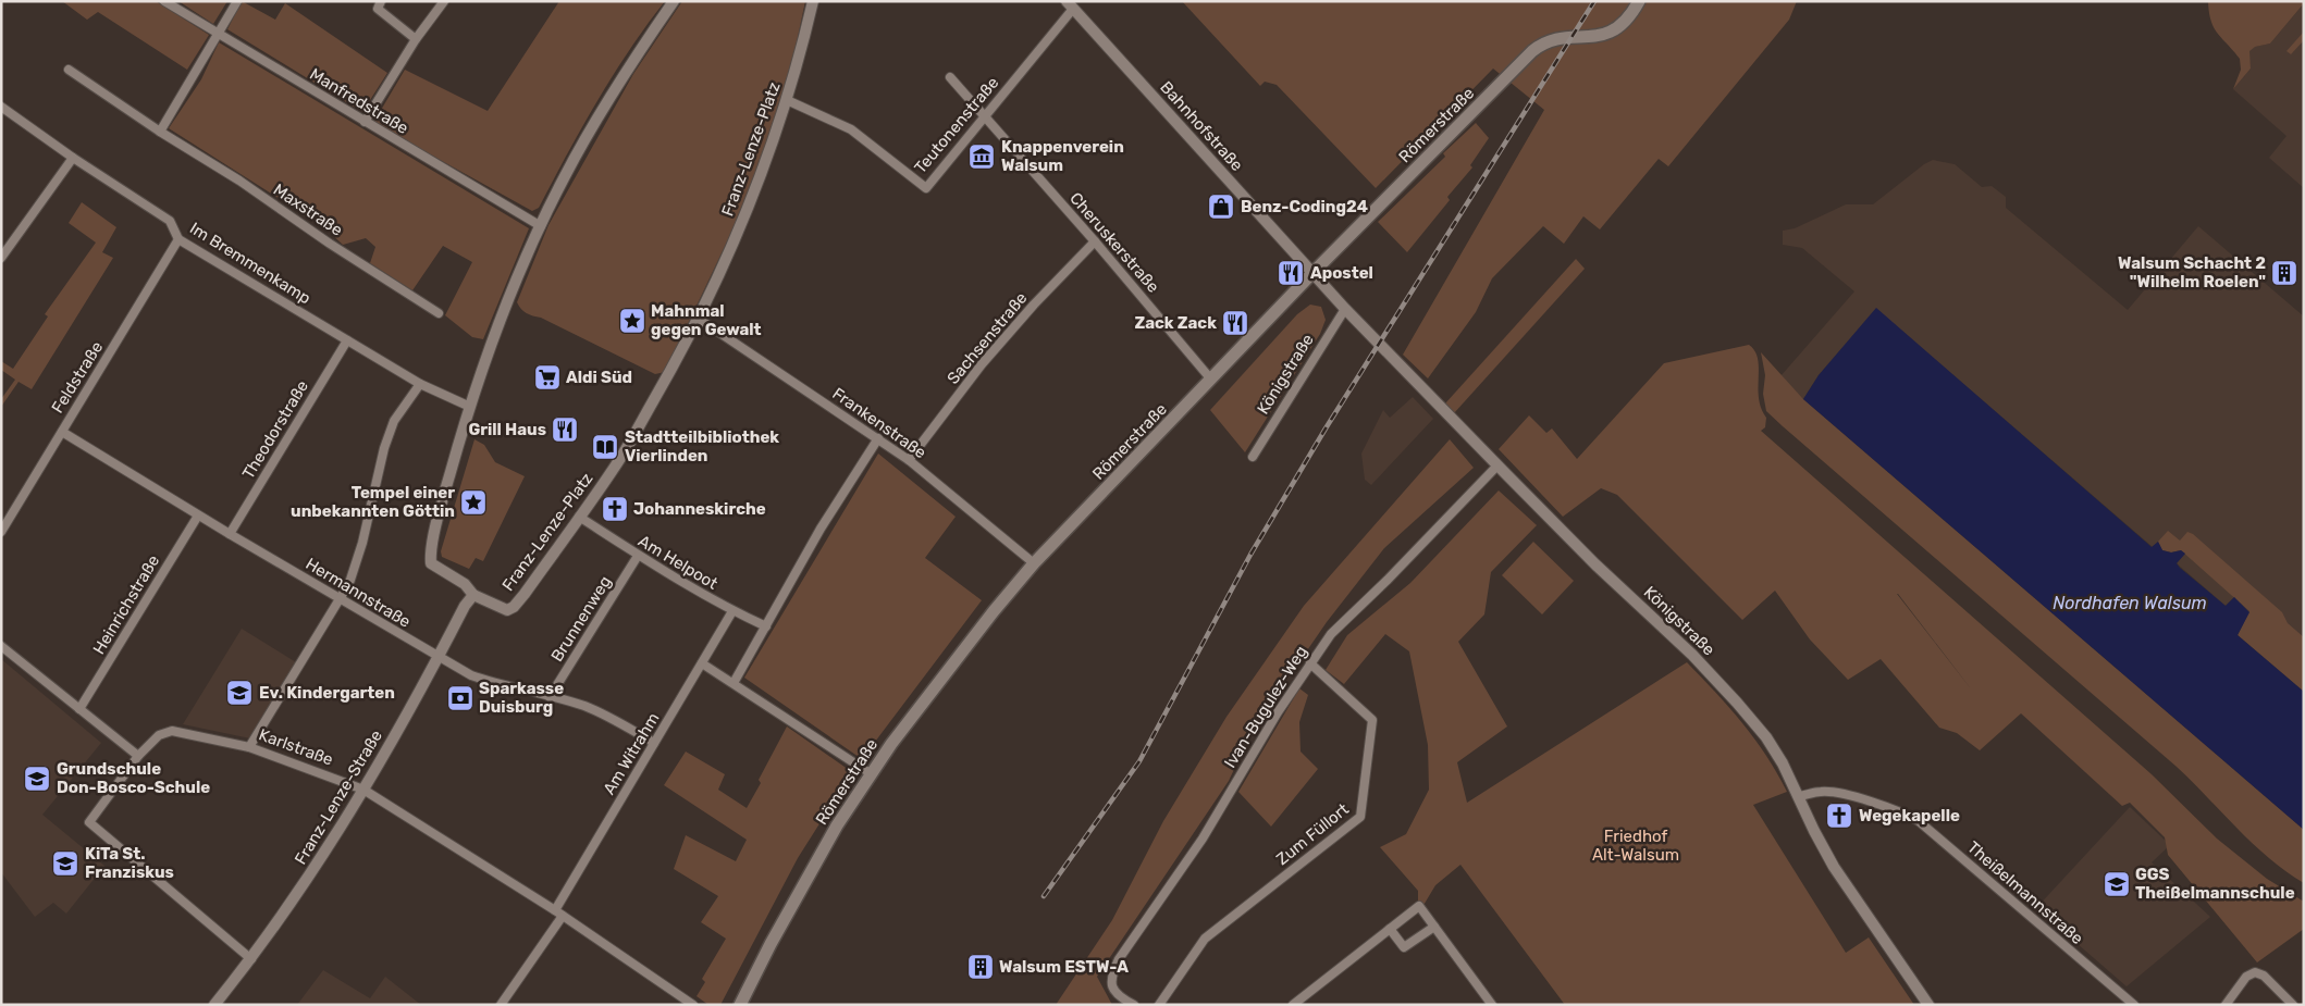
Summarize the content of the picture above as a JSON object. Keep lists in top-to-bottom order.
{
  "streets": {
    "main road": ["Römerstraße"],
    "street": [
      "Manfredstraße",
      "Teutonenstraße",
      "Bahnhofstraße",
      "Franz-Lenze-Platz",
      "Maxstraße",
      "Cheruskerstraße",
      "Im Bremmenkamp",
      "Sachsenstraße",
      "Königstraße",
      "Feldstraße",
      "Frankenstraße",
      "Theodorstraße",
      "Am Helpoot",
      "Hermannstraße",
      "Heinrichstraße",
      "Brunnenweg",
      "Ivan-Bugulez-Weg",
      "Karlstraße",
      "Am Witrahm",
      "Franz-Lenze-Straße",
      "Zum Füllort",
      "Theißelmannstraße"
    ]
  },
  "crossings": [
    ["Manfredstraße", "Franz-Lenze-Platz"],
    ["Teutonenstraße", "Bahnhofstraße"],
    ["Teutonenstraße", "Franz-Lenze-Platz"],
    ["Teutonenstraße", "Cheruskerstraße"],
    ["Römerstraße", "Bahnhofstraße"],
    ["Römerstraße", "Cheruskerstraße"],
    ["Römerstraße", "Königstraße"],
    ["Römerstraße", "Frankenstraße"],
    ["Bahnhofstraße", "Königstraße"],
    ["Franz-Lenze-Platz", "Im Bremmenkamp"],
    ["Franz-Lenze-Platz", "Frankenstraße"],
    ["Franz-Lenze-Platz", "Am Helpoot"],
    ["Franz-Lenze-Platz", "Franz-Lenze-Straße"],
    ["Cheruskerstraße", "Sachsenstraße"],
    ["Im Bremmenkamp", "Feldstraße"],
    ["Im Bremmenkamp", "Theodorstraße"],
    ["Sachsenstraße", "Frankenstraße"],
    ["Königstraße", "Ivan-Bugulez-Weg"],
    ["Königstraße", "Theißelmannstraße"],
    ["Feldstraße", "Hermannstraße"],
    ["Theodorstraße", "Hermannstraße"],
    ["Am Helpoot", "Brunnenweg"],
    ["Am Helpoot", "Am Witrahm"],
    ["Hermannstraße", "Heinrichstraße"],
    ["Hermannstraße", "Brunnenweg"],
    ["Hermannstraße", "Am Witrahm"],
    ["Hermannstraße", "Franz-Lenze-Straße"],
    ["Ivan-Bugulez-Weg", "Zum Füllort"],
    ["Karlstraße", "Am Witrahm"],
    ["Karlstraße", "Franz-Lenze-Straße"]
  ],
  "water": ["Nordhafen Walsum"],
  "parks": ["Friedhof Alt-Walsum"],
  "places": {
    "museum": ["Knappenverein Walsum"],
    "shop": ["Benz-Coding24"],
    "restaurant": ["Apostel", "Zack Zack", "Grill Haus"],
    "building": ["Walsum Schacht 2 \"Wilhelm Roelen\"", "Walsum ESTW-A"],
    "place": ["Mahnmal gegen Gewalt", "Tempel einer unbekannten Göttin"],
    "supermarket": ["Aldi Süd"],
    "library": ["Stadtteilbibliothek Vierlinden"],
    "church": ["Johanneskirche", "Wegekapelle"],
    "school or university": [
      "Ev. Kindergarten",
      "Grundschule Don-Bosco-Schule",
      "KiTa St. Franziskus",
      "GGS Theißelmannschule"
    ],
    "bank": ["Sparkasse Duisburg"]
  }
}
